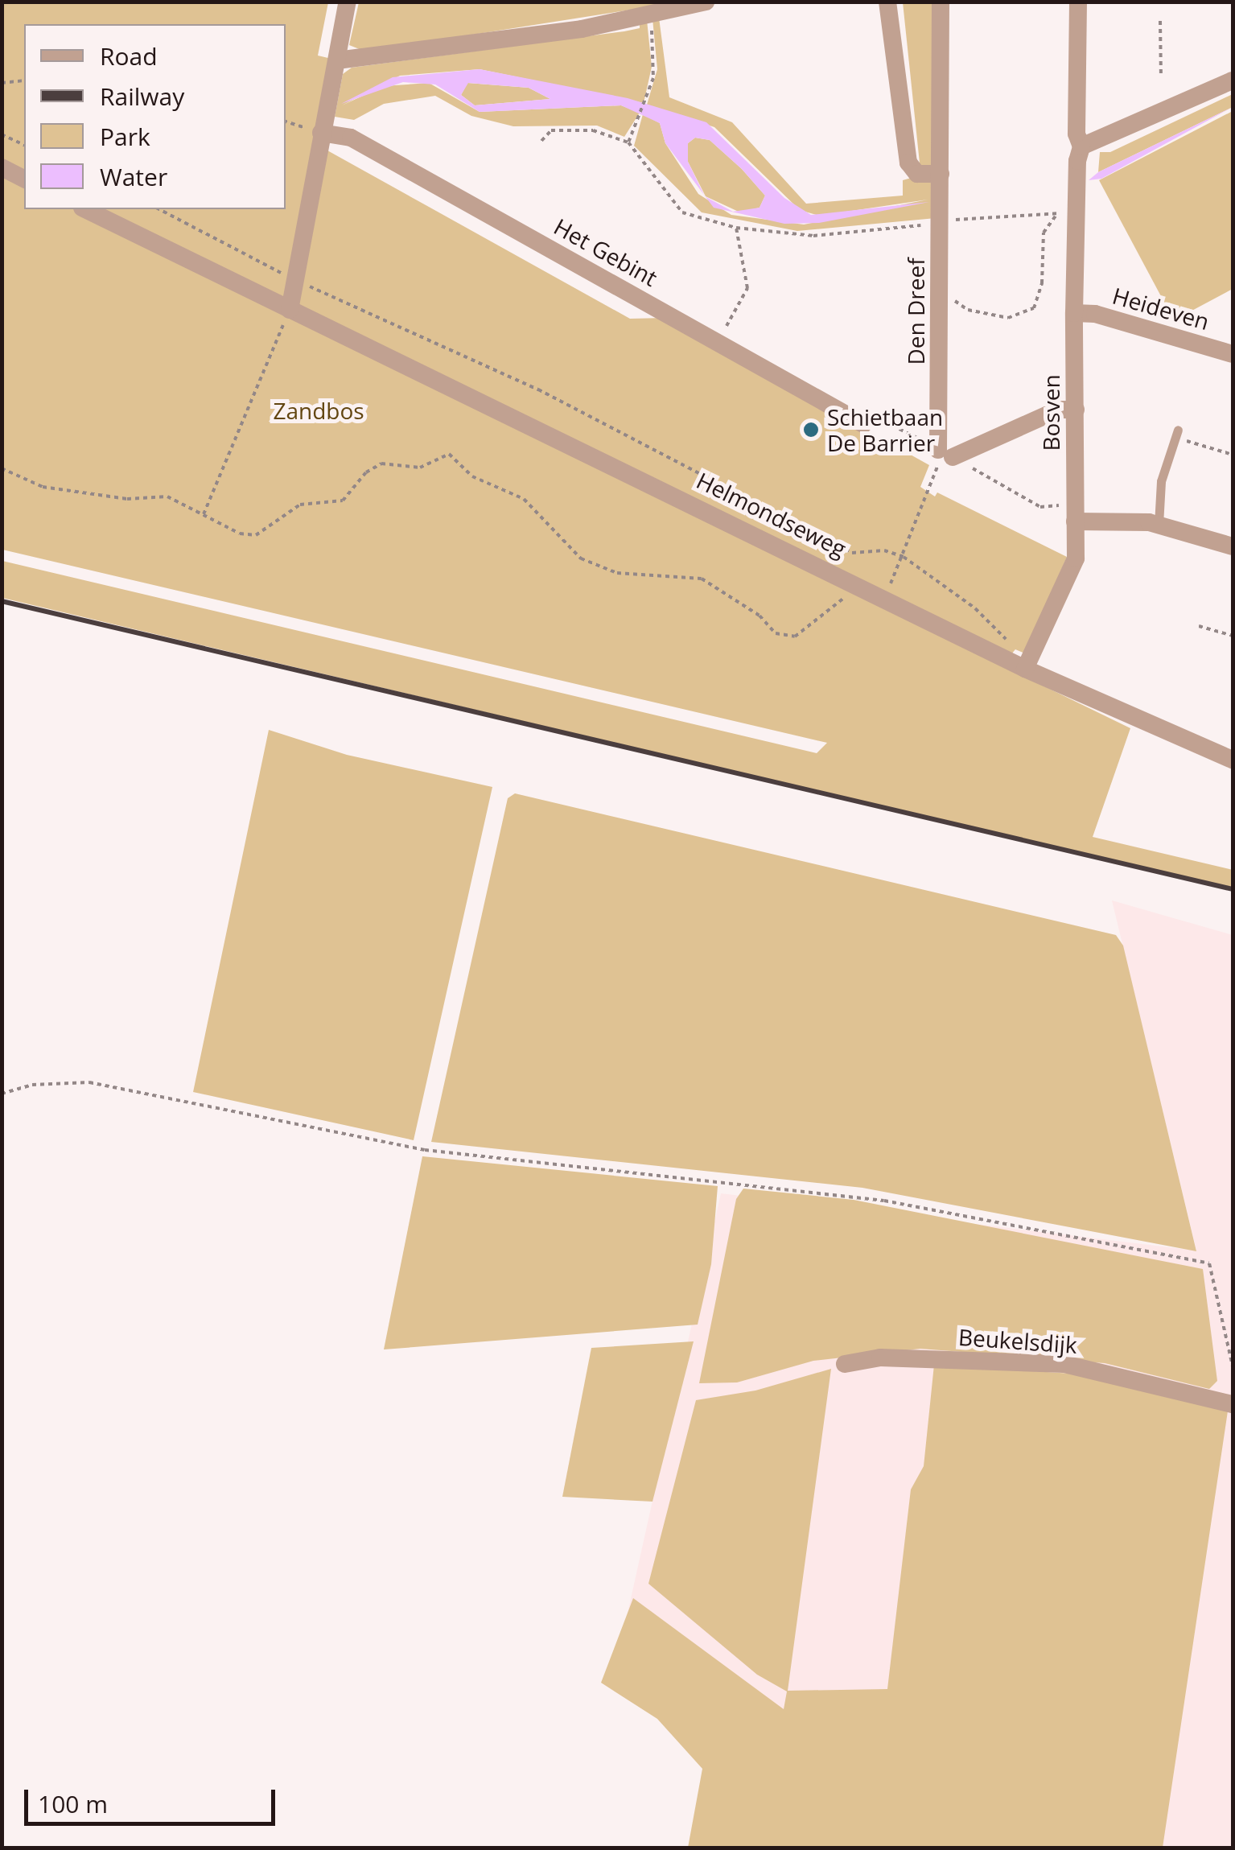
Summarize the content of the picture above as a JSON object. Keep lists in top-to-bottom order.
{
  "streets": {
    "street": [
      "Het Gebint",
      "Heideven",
      "Den Dreef",
      "Bosven",
      "Helmondseweg",
      "Beukelsdijk"
    ]
  },
  "crossings": [
    ["Heideven", "Bosven"],
    ["Bosven", "Helmondseweg"]
  ],
  "parks": ["Zandbos"],
  "places": ["Schietbaan De Barrier"],
  "legend": [
    "Road",
    "Railway",
    "Park",
    "Water"
  ],
  "scale_bar": "100 m"
}
